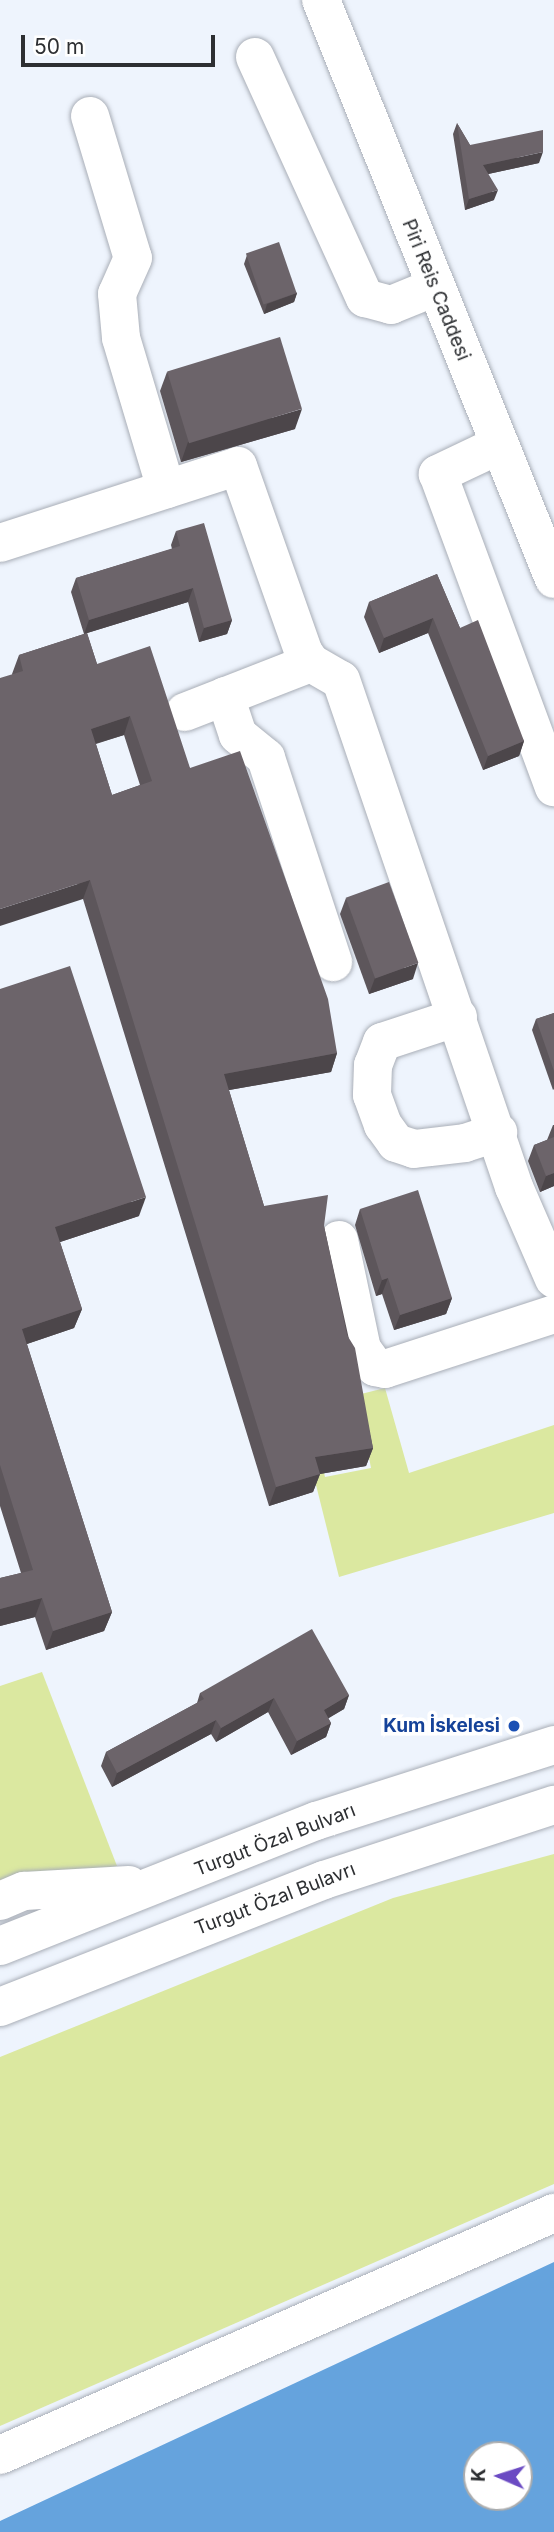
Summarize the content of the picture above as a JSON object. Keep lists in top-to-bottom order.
{
  "streets": {
    "main road": ["Piri Reis Caddesi", "Turgut Özal Bulvarı", "Turgut Özal Bulavrı"]
  },
  "places": ["Kum İskelesi"],
  "scale_bar": "50 m",
  "north": "left"
}
